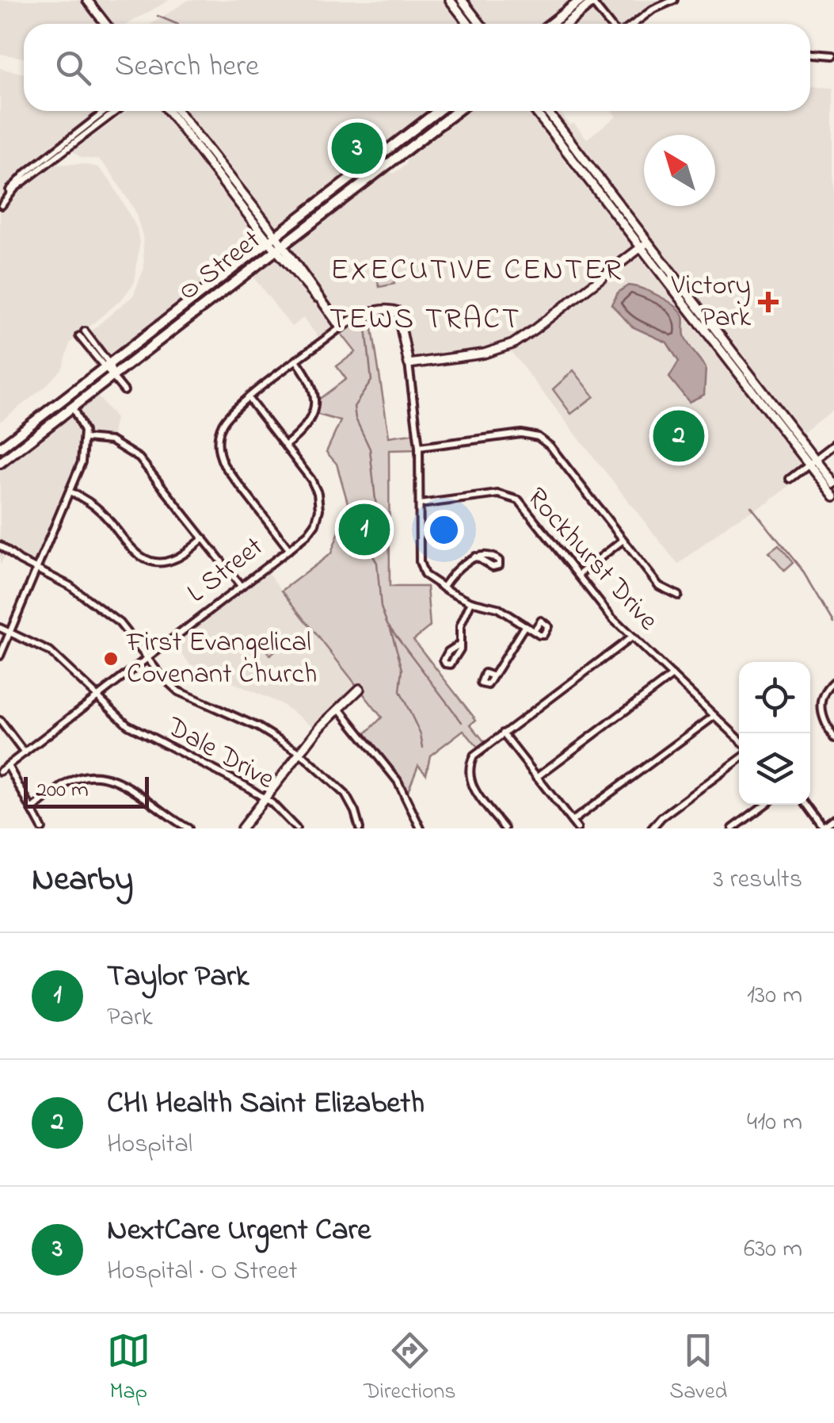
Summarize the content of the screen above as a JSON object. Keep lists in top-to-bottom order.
{
  "streets": {
    "main road": ["O Street"],
    "street": ["Rockhurst Drive", "L Street", "Dale Drive"]
  },
  "crossings": [
    ["L Street", "Dale Drive"]
  ],
  "districts": ["EXECUTIVE CENTER", "TEWS TRACT"],
  "places": {
    "health": ["Victory Park"],
    "other": ["First Evangelical Covenant Church"]
  },
  "scale_bar": "200 m",
  "north": "top left",
  "page": {
    "search": "Search here",
    "pins": ["3", "2", "1"],
    "scale": "200 m",
    "heading": ["Nearby", "3 results"],
    "list": [
      {
        "mark": "1",
        "name": "Taylor Park",
        "note": "Park",
        "value": "130 m"
      },
      {
        "mark": "2",
        "name": "CHI Health Saint Elizabeth",
        "note": "Hospital",
        "value": "410 m"
      },
      {
        "mark": "3",
        "name": "NextCare Urgent Care",
        "note": "Hospital · O Street",
        "value": "630 m"
      }
    ],
    "nav": ["Map", "Directions", "Saved"]
  }
}
